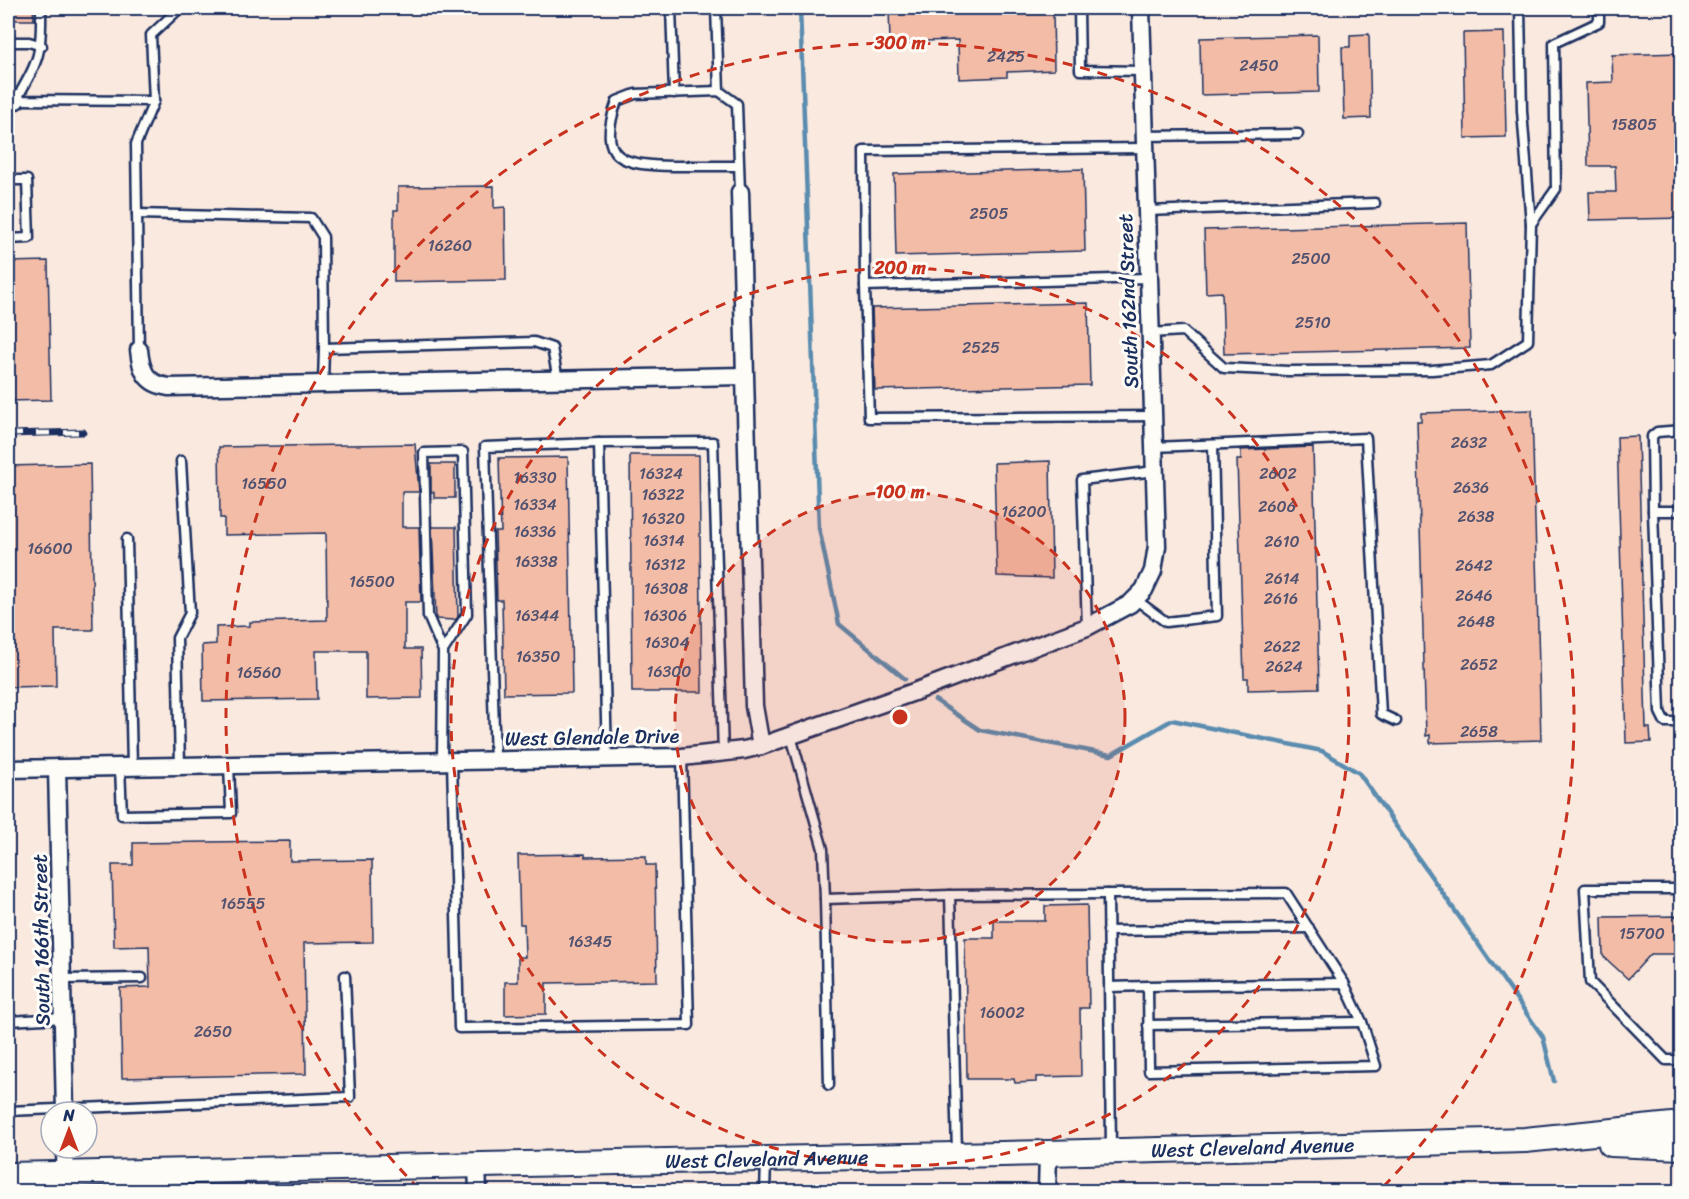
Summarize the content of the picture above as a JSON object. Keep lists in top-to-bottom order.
{
  "streets": {
    "main road": ["West Cleveland Avenue"],
    "street": ["South 162nd Street", "West Glendale Drive", "South 166th Street"]
  },
  "crossings": [
    ["South 162nd Street", "West Glendale Drive"],
    ["West Glendale Drive", "South 166th Street"]
  ],
  "house_numbers": [
    "2425",
    "2450",
    "15805",
    "2505",
    "16260",
    "2500",
    "2510",
    "2525",
    "2632",
    "16324",
    "2602",
    "16330",
    "16550",
    "2636",
    "16322",
    "16334",
    "2606",
    "16200",
    "2638",
    "16320",
    "16336",
    "16314",
    "2610",
    "16600",
    "16338",
    "16312",
    "2642",
    "2614",
    "16500",
    "16308",
    "2646",
    "2616",
    "16344",
    "16306",
    "2648",
    "16304",
    "2622",
    "16350",
    "2652",
    "2624",
    "16300",
    "16560",
    "2658",
    "16555",
    "15700",
    "16345",
    "16002",
    "2650"
  ],
  "north": "top",
  "rings": ["300 m", "200 m", "100 m"]
}
